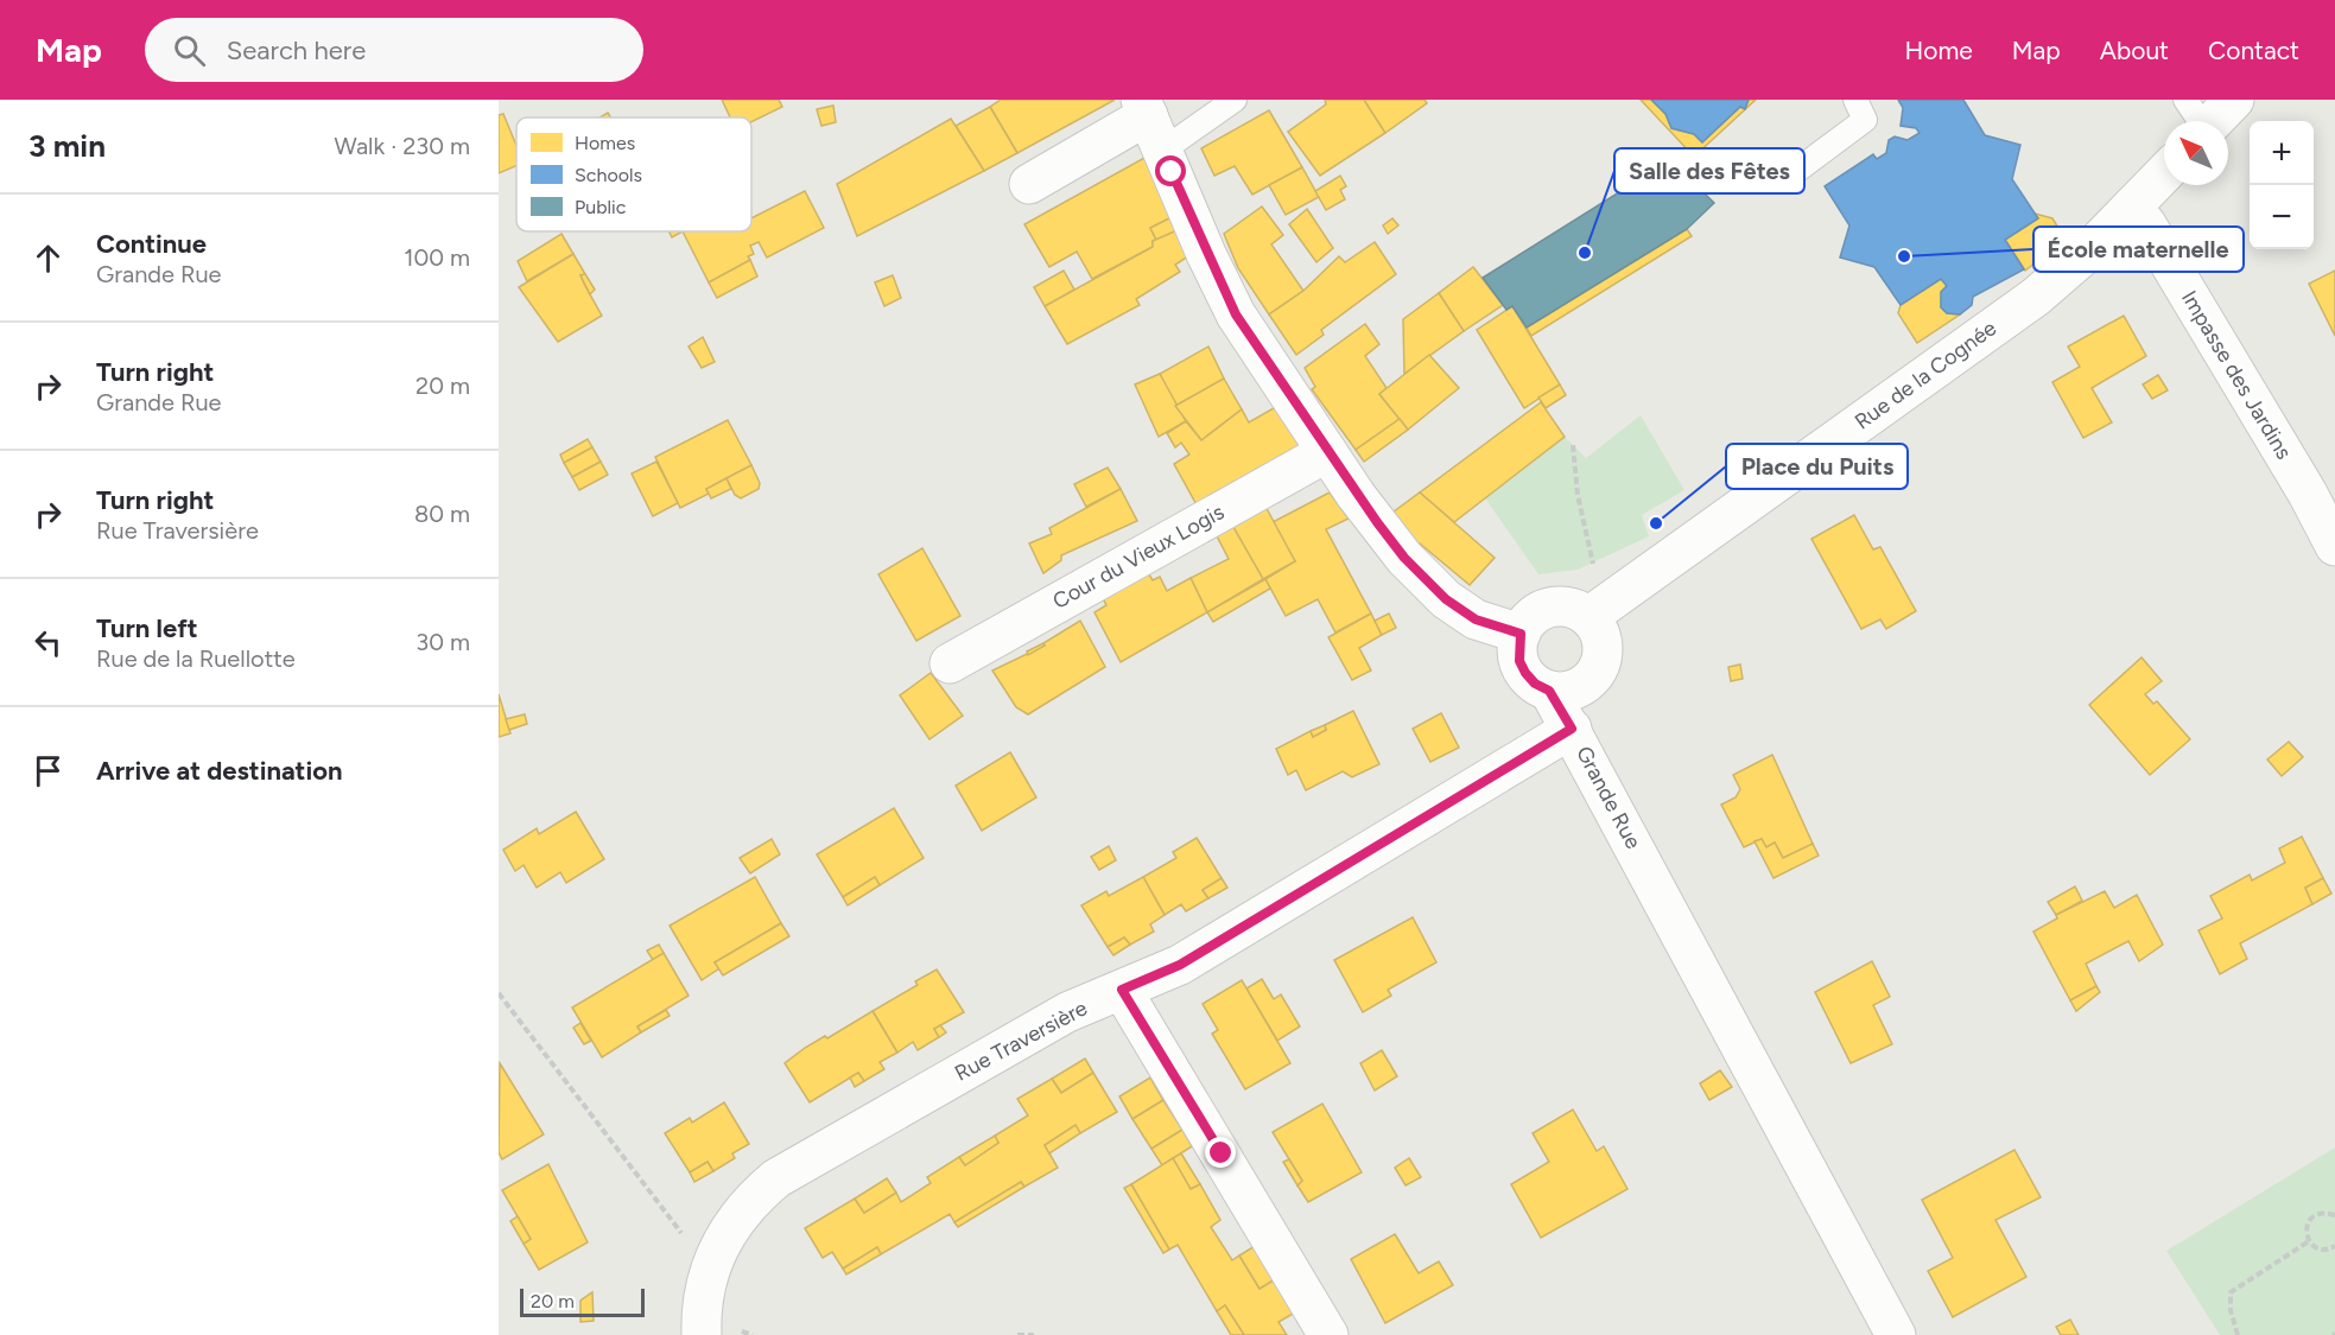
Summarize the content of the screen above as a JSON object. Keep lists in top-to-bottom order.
{
  "streets": {
    "street": [
      "Rue de la Cognée",
      "Impasse des Jardins",
      "Cour du Vieux Logis",
      "Grande Rue",
      "Rue Traversière"
    ]
  },
  "crossings": [
    ["Rue de la Cognée", "Impasse des Jardins"],
    ["Rue de la Cognée", "Grande Rue"],
    ["Grande Rue", "Rue Traversière"]
  ],
  "places": ["Salle des Fêtes", "École maternelle", "Place du Puits"],
  "legend": ["Homes", "Schools", "Public"],
  "scale_bar": "20 m",
  "north": "top left",
  "page": {
    "header": "Map",
    "search": "Search here",
    "nav": [
      "Home",
      "Map",
      "About",
      "Contact"
    ],
    "heading": ["3 min", "Walk · 230 m"],
    "map_buttons": ["+", "−"],
    "list": [
      ["Continue", "Grande Rue", "100 m"],
      ["Turn right", "Grande Rue", "20 m"],
      ["Turn right", "Rue Traversière", "80 m"],
      ["Turn left", "Rue de la Ruellotte", "30 m"],
      "Arrive at destination"
    ],
    "scale": "20 m"
  }
}
